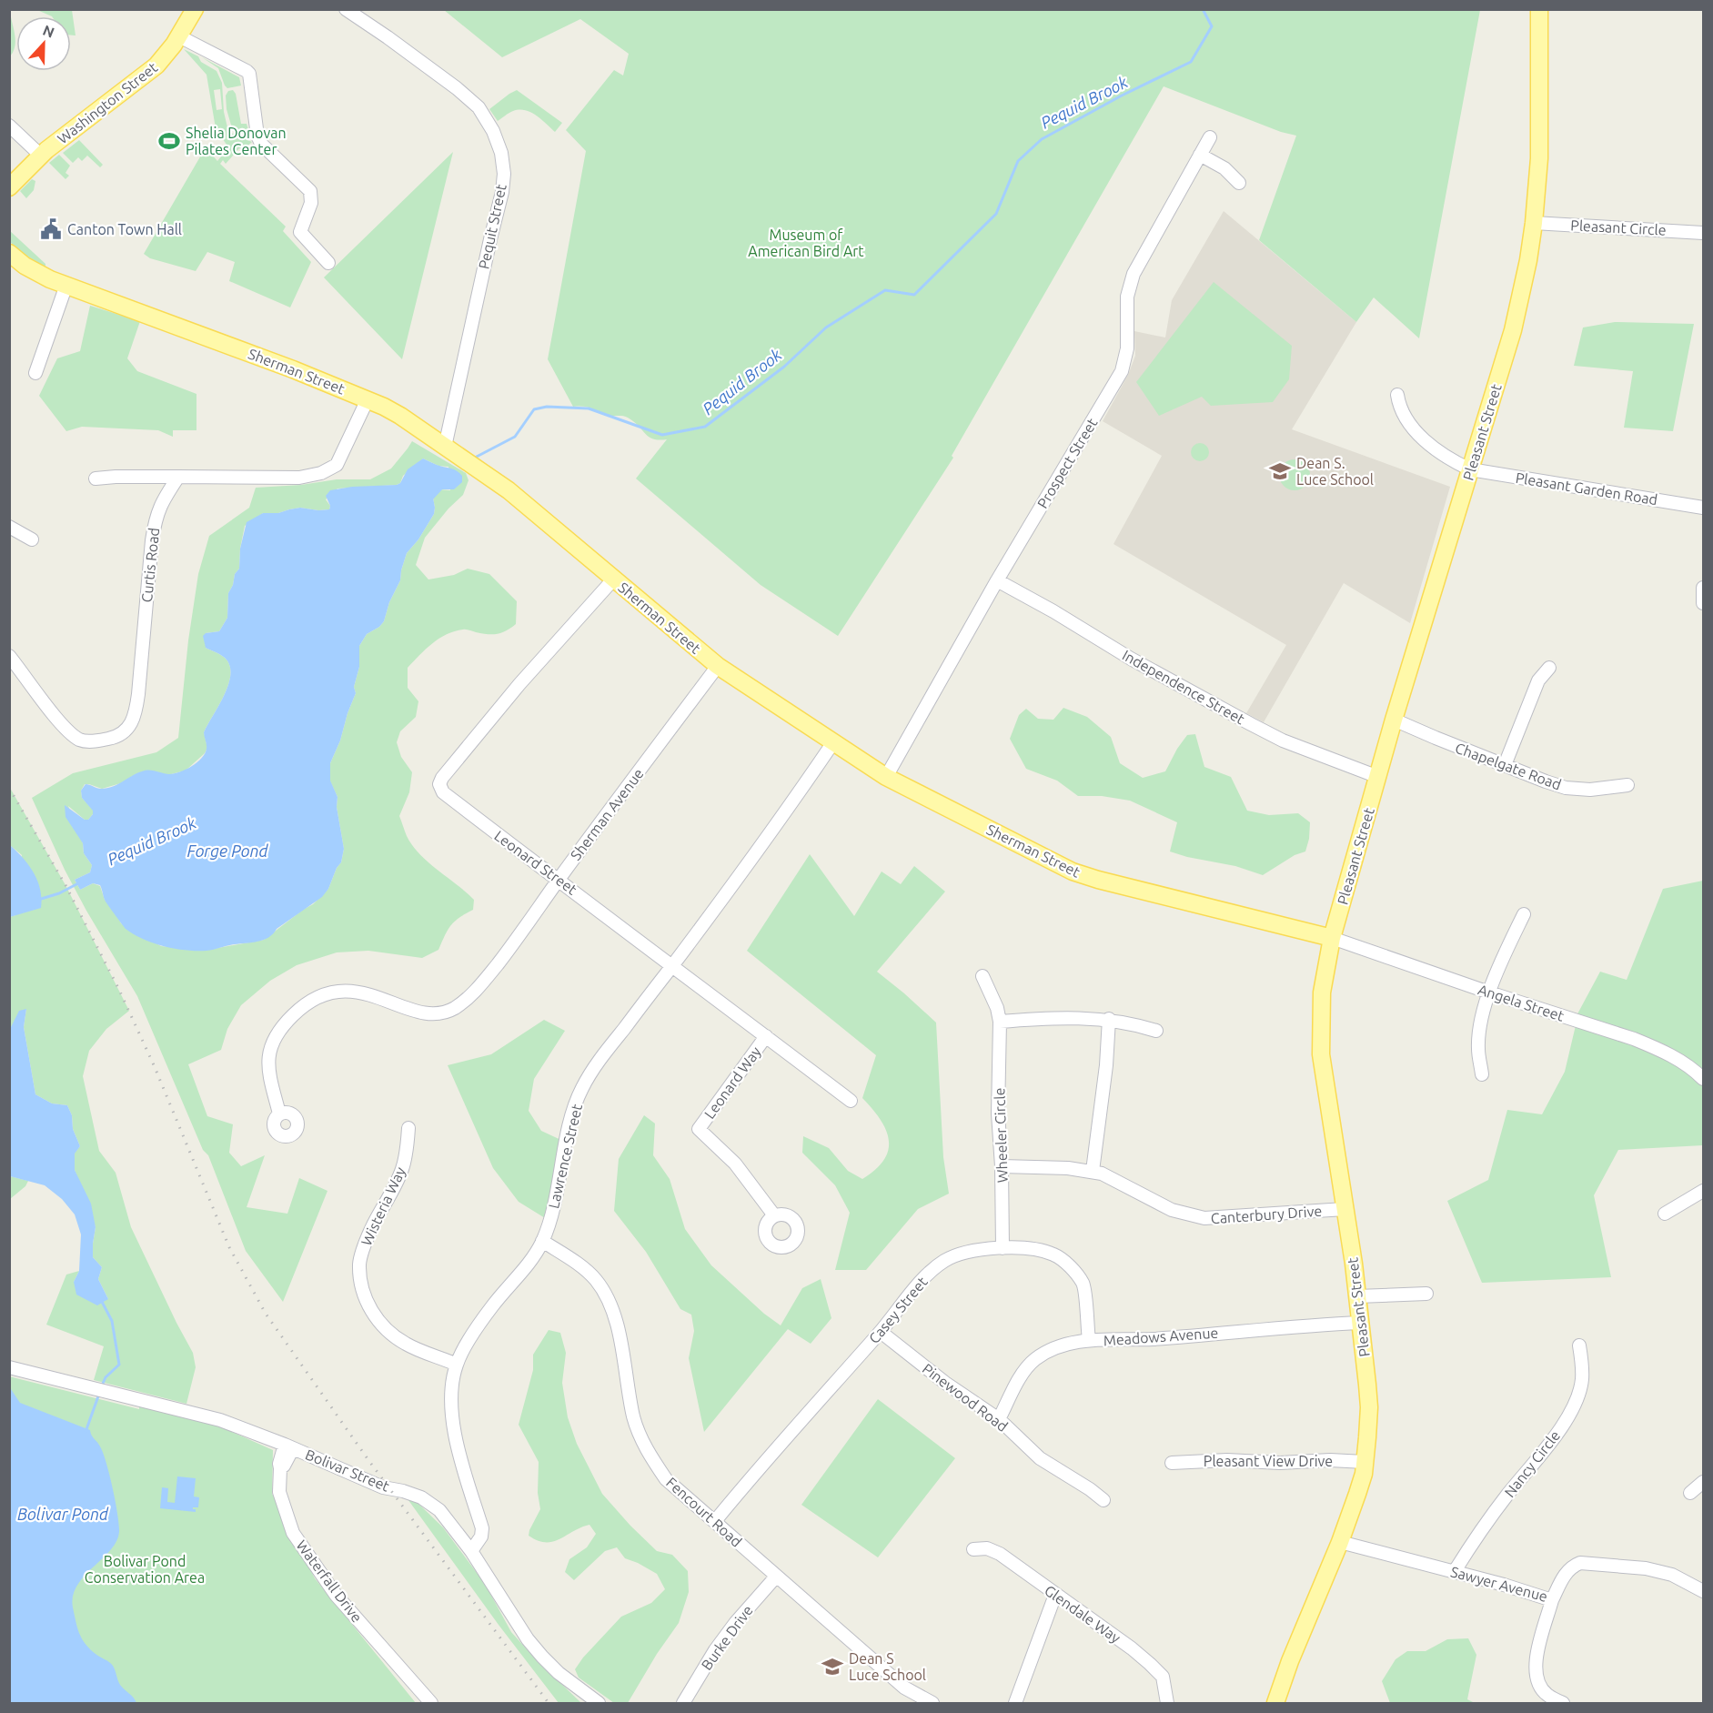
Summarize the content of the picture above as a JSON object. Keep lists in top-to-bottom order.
{
  "streets": {
    "main road": ["Washington Street", "Sherman Street", "Pleasant Street"],
    "street": [
      "Pequit Street",
      "Pleasant Circle",
      "Prospect Street",
      "Pleasant Garden Road",
      "Curtis Road",
      "Independence Street",
      "Chapelgate Road",
      "Sherman Avenue",
      "Leonard Street",
      "Angela Street",
      "Leonard Way",
      "Wheeler Circle",
      "Lawrence Street",
      "Wisteria Way",
      "Canterbury Drive",
      "Casey Street",
      "Meadows Avenue",
      "Pinewood Road",
      "Pleasant View Drive",
      "Nancy Circle",
      "Bolivar Street",
      "Fencourt Road",
      "Waterfall Drive",
      "Sawyer Avenue",
      "Glendale Way",
      "Burke Drive"
    ]
  },
  "crossings": [
    ["Pequit Street", "Sherman Street"],
    ["Pleasant Circle", "Pleasant Street"],
    ["Sherman Street", "Pleasant Street"],
    ["Sherman Street", "Prospect Street"],
    ["Sherman Street", "Sherman Avenue"],
    ["Sherman Street", "Leonard Street"],
    ["Sherman Street", "Angela Street"],
    ["Sherman Street", "Lawrence Street"],
    ["Pleasant Street", "Pleasant Garden Road"],
    ["Pleasant Street", "Independence Street"],
    ["Pleasant Street", "Chapelgate Road"],
    ["Pleasant Street", "Angela Street"],
    ["Pleasant Street", "Canterbury Drive"],
    ["Pleasant Street", "Meadows Avenue"],
    ["Pleasant Street", "Pleasant View Drive"],
    ["Pleasant Street", "Sawyer Avenue"],
    ["Prospect Street", "Independence Street"],
    ["Sherman Avenue", "Leonard Street"],
    ["Leonard Street", "Leonard Way"],
    ["Leonard Street", "Lawrence Street"],
    ["Wheeler Circle", "Canterbury Drive"],
    ["Wheeler Circle", "Casey Street"],
    ["Lawrence Street", "Wisteria Way"],
    ["Lawrence Street", "Bolivar Street"],
    ["Lawrence Street", "Fencourt Road"],
    ["Casey Street", "Meadows Avenue"],
    ["Casey Street", "Pinewood Road"],
    ["Casey Street", "Fencourt Road"],
    ["Meadows Avenue", "Pinewood Road"],
    ["Nancy Circle", "Sawyer Avenue"],
    ["Bolivar Street", "Waterfall Drive"],
    ["Fencourt Road", "Burke Drive"]
  ],
  "water": ["Pequid Brook", "Forge Pond", "Bolivar Pond"],
  "parks": ["Museum of American Bird Art", "Bolivar Pond Conservation Area"],
  "places": {
    "sports": ["Shelia Donovan Pilates Center"],
    "public building": ["Canton Town Hall"],
    "school or university": ["Dean S. Luce School", "Dean S Luce School"]
  },
  "north": "top"
}
